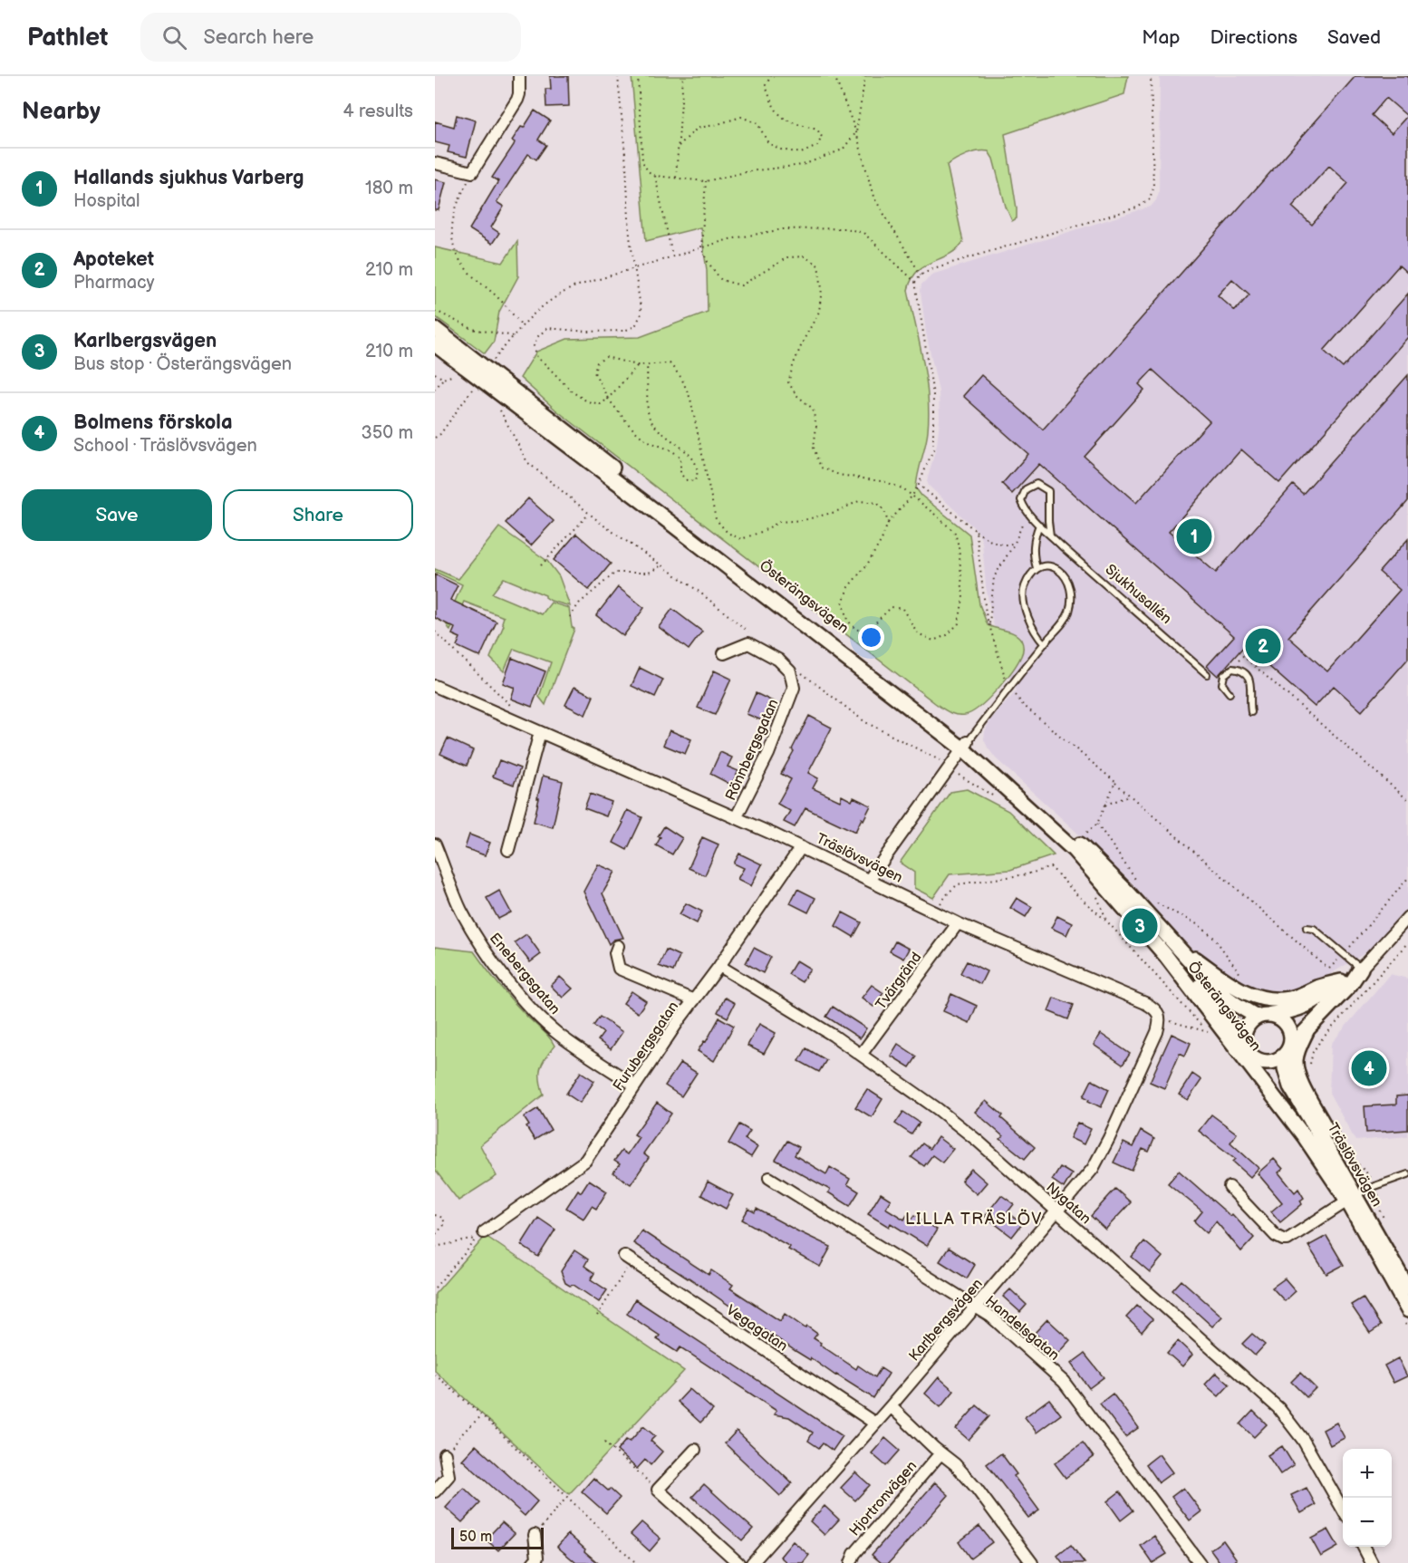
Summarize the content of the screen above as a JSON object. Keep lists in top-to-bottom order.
{
  "streets": {
    "street": [
      "Österängsvägen",
      "Rönnbergsgatan",
      "Träslövsvägen",
      "Enebergsgatan",
      "Tvärgränd",
      "Furubergsgatan",
      "Nygatan",
      "Karlbergsvägen",
      "Vegagatan",
      "Handelsgatan",
      "Hjortronvägen"
    ],
    "lane": ["Sjukhusallén"]
  },
  "crossings": [
    ["Österängsvägen", "Träslövsvägen"],
    ["Rönnbergsgatan", "Träslövsvägen"],
    ["Träslövsvägen", "Tvärgränd"],
    ["Träslövsvägen", "Furubergsgatan"],
    ["Träslövsvägen", "Karlbergsvägen"],
    ["Enebergsgatan", "Furubergsgatan"],
    ["Tvärgränd", "Nygatan"],
    ["Furubergsgatan", "Nygatan"],
    ["Nygatan", "Karlbergsvägen"],
    ["Karlbergsvägen", "Vegagatan"],
    ["Karlbergsvägen", "Handelsgatan"]
  ],
  "districts": ["LILLA TRÄSLÖV"],
  "scale_bar": "50 m",
  "page": {
    "header": "Pathlet",
    "search": "Search here",
    "nav": ["Map", "Directions", "Saved"],
    "heading": ["Nearby", "4 results"],
    "list": [
      {
        "mark": "1",
        "name": "Hallands sjukhus Varberg",
        "note": "Hospital",
        "value": "180 m"
      },
      {
        "mark": "2",
        "name": "Apoteket",
        "note": "Pharmacy",
        "value": "210 m"
      },
      {
        "mark": "3",
        "name": "Karlbergsvägen",
        "note": "Bus stop · Österängsvägen",
        "value": "210 m"
      },
      {
        "mark": "4",
        "name": "Bolmens förskola",
        "note": "School · Träslövsvägen",
        "value": "350 m"
      }
    ],
    "buttons": ["Save", "Share"],
    "pins": [
      "1",
      "2",
      "3",
      "4"
    ],
    "map_buttons": ["+", "−"],
    "scale": "50 m"
  }
}
